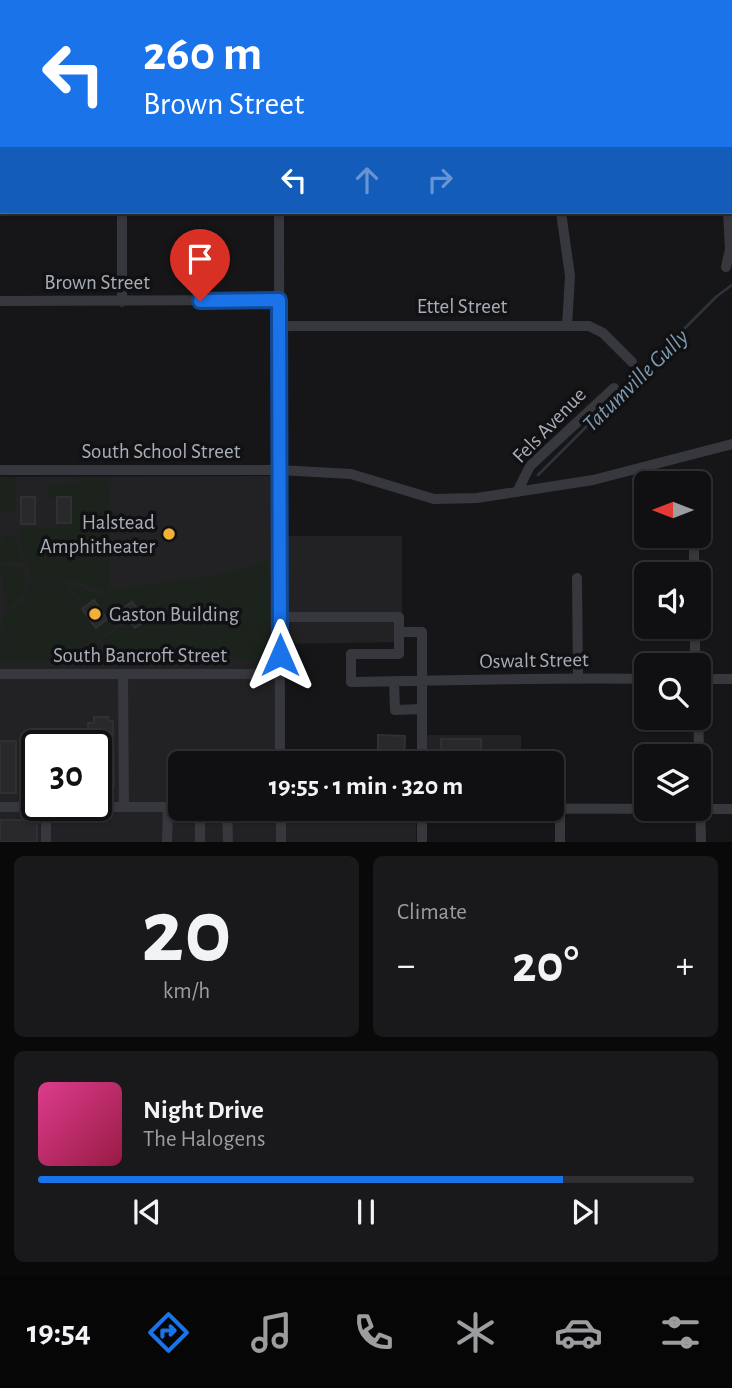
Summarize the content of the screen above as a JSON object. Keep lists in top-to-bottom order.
{
  "streets": {
    "street": [
      "Brown Street",
      "Ettel Street",
      "Fels Avenue",
      "South School Street",
      "South Bancroft Street",
      "Oswalt Street"
    ]
  },
  "crossings": [
    ["Fels Avenue", "South School Street"]
  ],
  "water": ["Tatumville Gully"],
  "places": ["Halstead Amphitheater", "Gaston Building"],
  "north": "left",
  "page": {
    "turn": ["260 m", "Brown Street"],
    "limit": "30",
    "trip": "19:55 · 1 min · 320 m",
    "tile": [
      ["20", "km/h"],
      "Climate"
    ],
    "heat": ["−", "20°", "+"],
    "song": ["Night Drive", "The Halogens"],
    "tabs": "19:54"
  }
}
